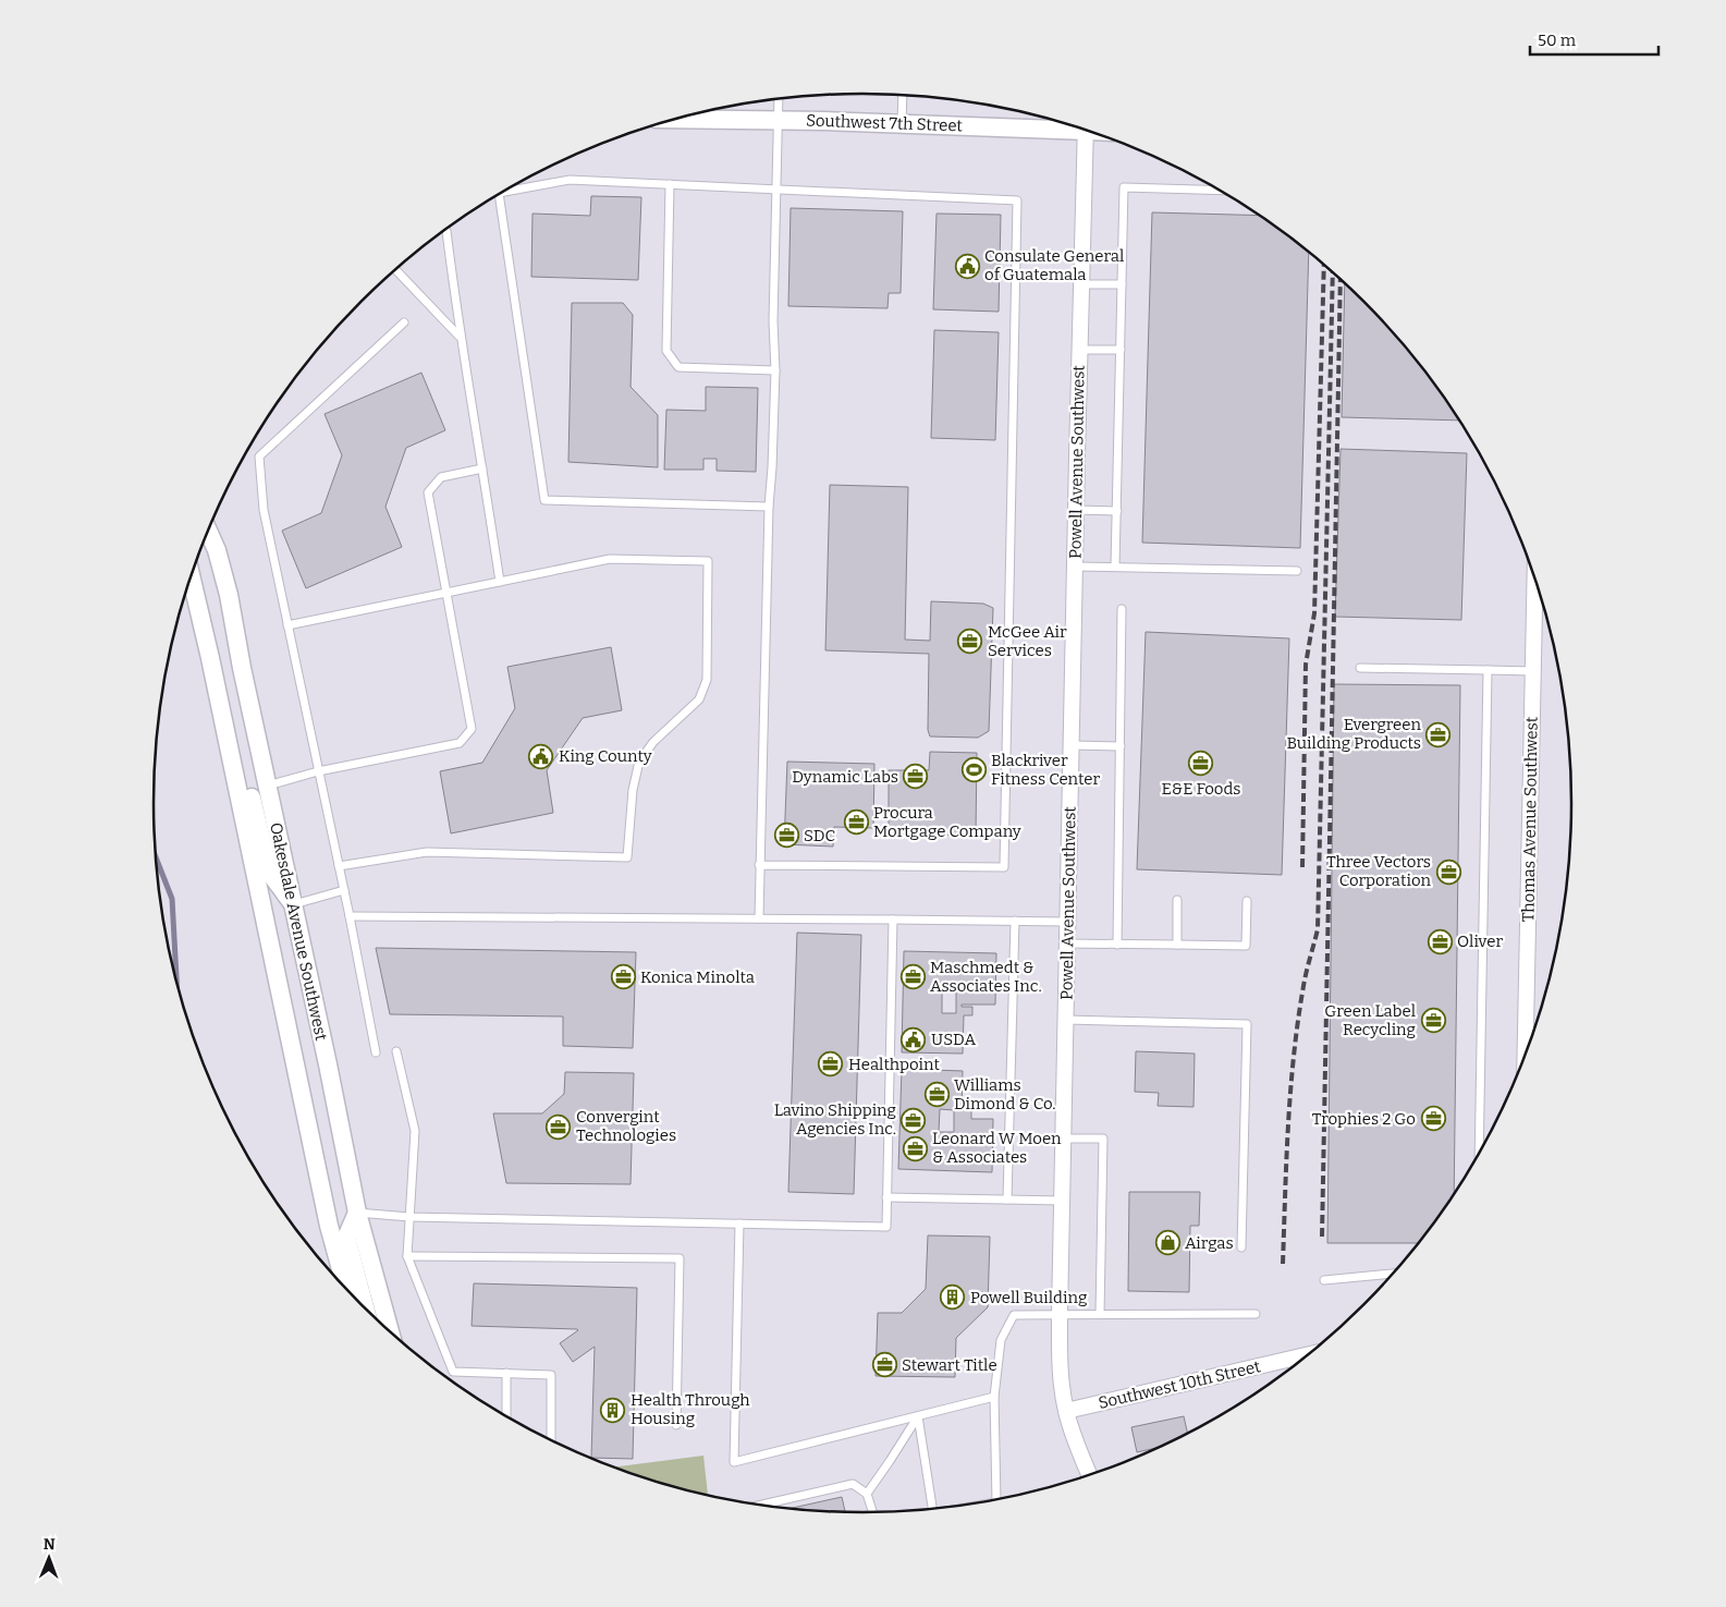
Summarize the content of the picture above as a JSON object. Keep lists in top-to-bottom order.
{
  "streets": {
    "street": [
      "Southwest 7th Street",
      "Powell Avenue Southwest",
      "Thomas Avenue Southwest",
      "Oakesdale Avenue Southwest",
      "Southwest 10th Street"
    ]
  },
  "crossings": [
    ["Powell Avenue Southwest", "Southwest 10th Street"]
  ],
  "places": {
    "public building": ["Consulate General of Guatemala", "King County", "USDA"],
    "office": [
      "McGee Air Services",
      "Evergreen Building Products",
      "E&E Foods",
      "Dynamic Labs",
      "Procura Mortgage Company",
      "SDC",
      "Three Vectors Corporation",
      "Oliver",
      "Konica Minolta",
      "Maschmedt & Associates Inc.",
      "Green Label Recycling",
      "Healthpoint",
      "Williams Dimond & Co.",
      "Trophies 2 Go",
      "Lavino Shipping Agencies Inc.",
      "Convergint Technologies",
      "Leonard W Moen & Associates",
      "Stewart Title"
    ],
    "sports": ["Blackriver Fitness Center"],
    "shop": ["Airgas"],
    "building": ["Powell Building", "Health Through Housing"]
  },
  "scale_bar": "50 m",
  "north": "top"
}
